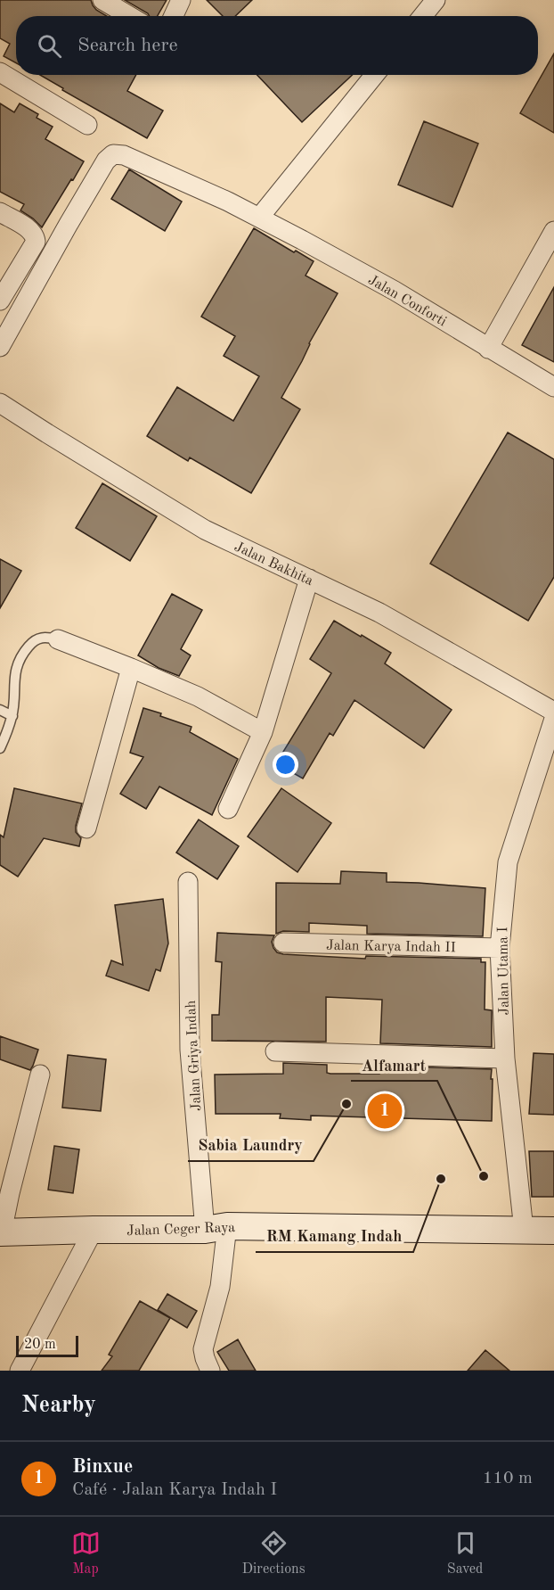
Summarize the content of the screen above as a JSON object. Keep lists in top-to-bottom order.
{
  "streets": {
    "main road": ["Jalan Ceger Raya"],
    "street": [
      "Jalan Conforti",
      "Jalan Bakhita",
      "Jalan Karya Indah II",
      "Jalan Utama I",
      "Jalan Griya Indah"
    ]
  },
  "crossings": [
    ["Jalan Karya Indah II", "Jalan Utama I"],
    ["Jalan Utama I", "Jalan Ceger Raya"],
    ["Jalan Griya Indah", "Jalan Ceger Raya"]
  ],
  "places": ["Sabia Laundry", "Alfamart", "RM Kamang Indah"],
  "scale_bar": "20 m",
  "page": {
    "search": "Search here",
    "pins": "1",
    "scale": "20 m",
    "heading": "Nearby",
    "list": [
      {
        "mark": "1",
        "name": "Binxue",
        "note": "Café · Jalan Karya Indah I",
        "value": "110 m"
      }
    ],
    "nav": ["Map", "Directions", "Saved"]
  }
}
